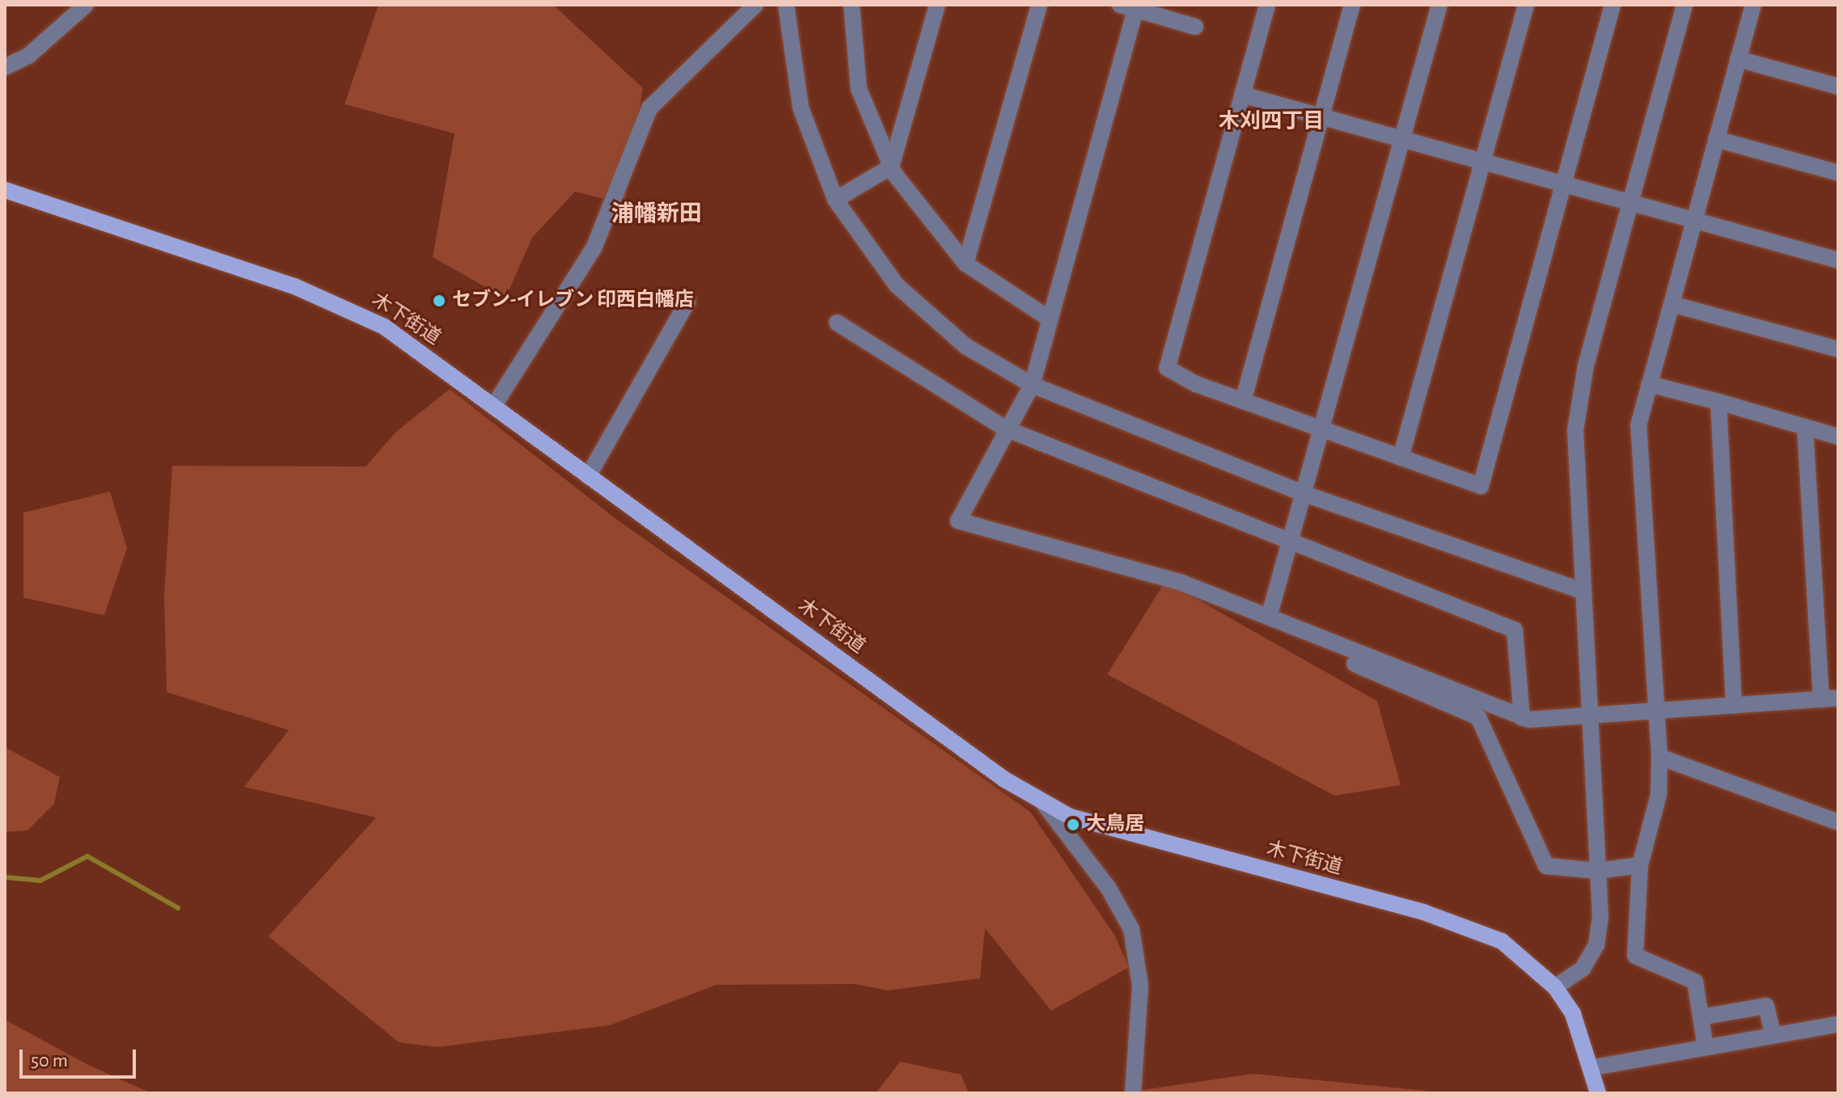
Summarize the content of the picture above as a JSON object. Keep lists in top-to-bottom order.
{
  "streets": {
    "main road": ["木下街道"]
  },
  "districts": ["木刈四丁目", "浦幡新田"],
  "places": ["セブン-イレブン 印西白幡店", "大鳥居"],
  "scale_bar": "50 m"
}
